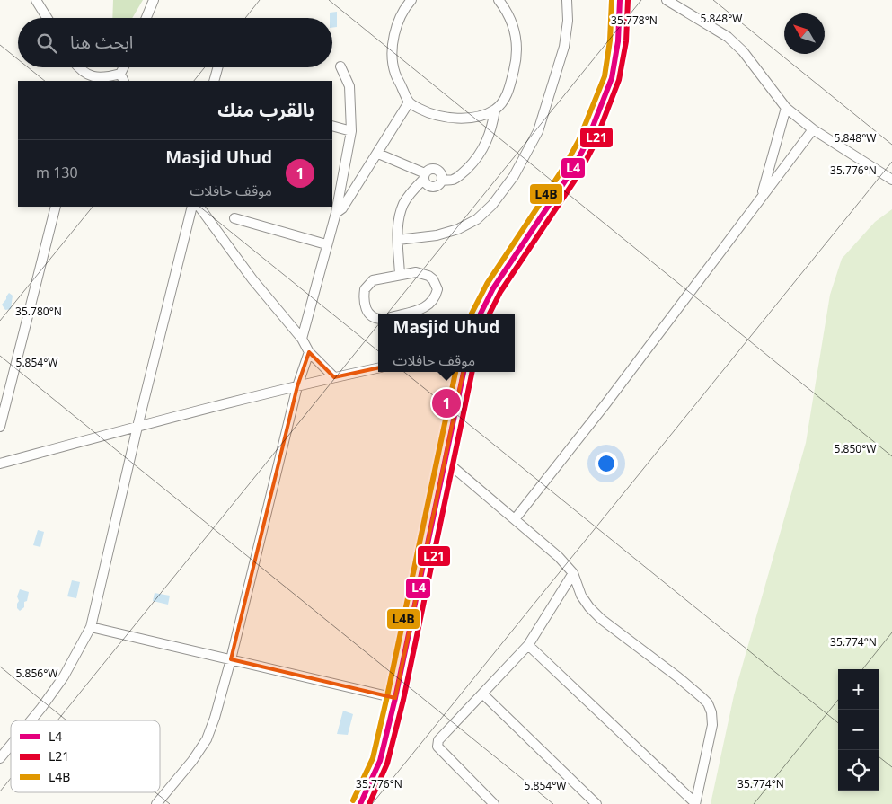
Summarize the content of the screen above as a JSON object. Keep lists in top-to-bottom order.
{
  "lines": ["transit line L4", "transit line L21", "transit line L4B"],
  "legend": ["L4", "L21", "L4B"],
  "north": "top left",
  "page": {
    "search": "ابحث هنا",
    "heading": "بالقرب منك",
    "list": [
      {
        "mark": "1",
        "name": "Masjid Uhud",
        "note": "موقف حافلات",
        "value": "130 m"
      }
    ],
    "popup": ["Masjid Uhud", "موقف حافلات"],
    "pins": "1",
    "map_buttons": ["+", "−"]
  },
  "coordinates": [
    "5.848°W",
    "35.778°N",
    "35.776°N",
    "35.780°N",
    "5.854°W",
    "5.850°W",
    "35.774°N",
    "5.856°W"
  ]
}
